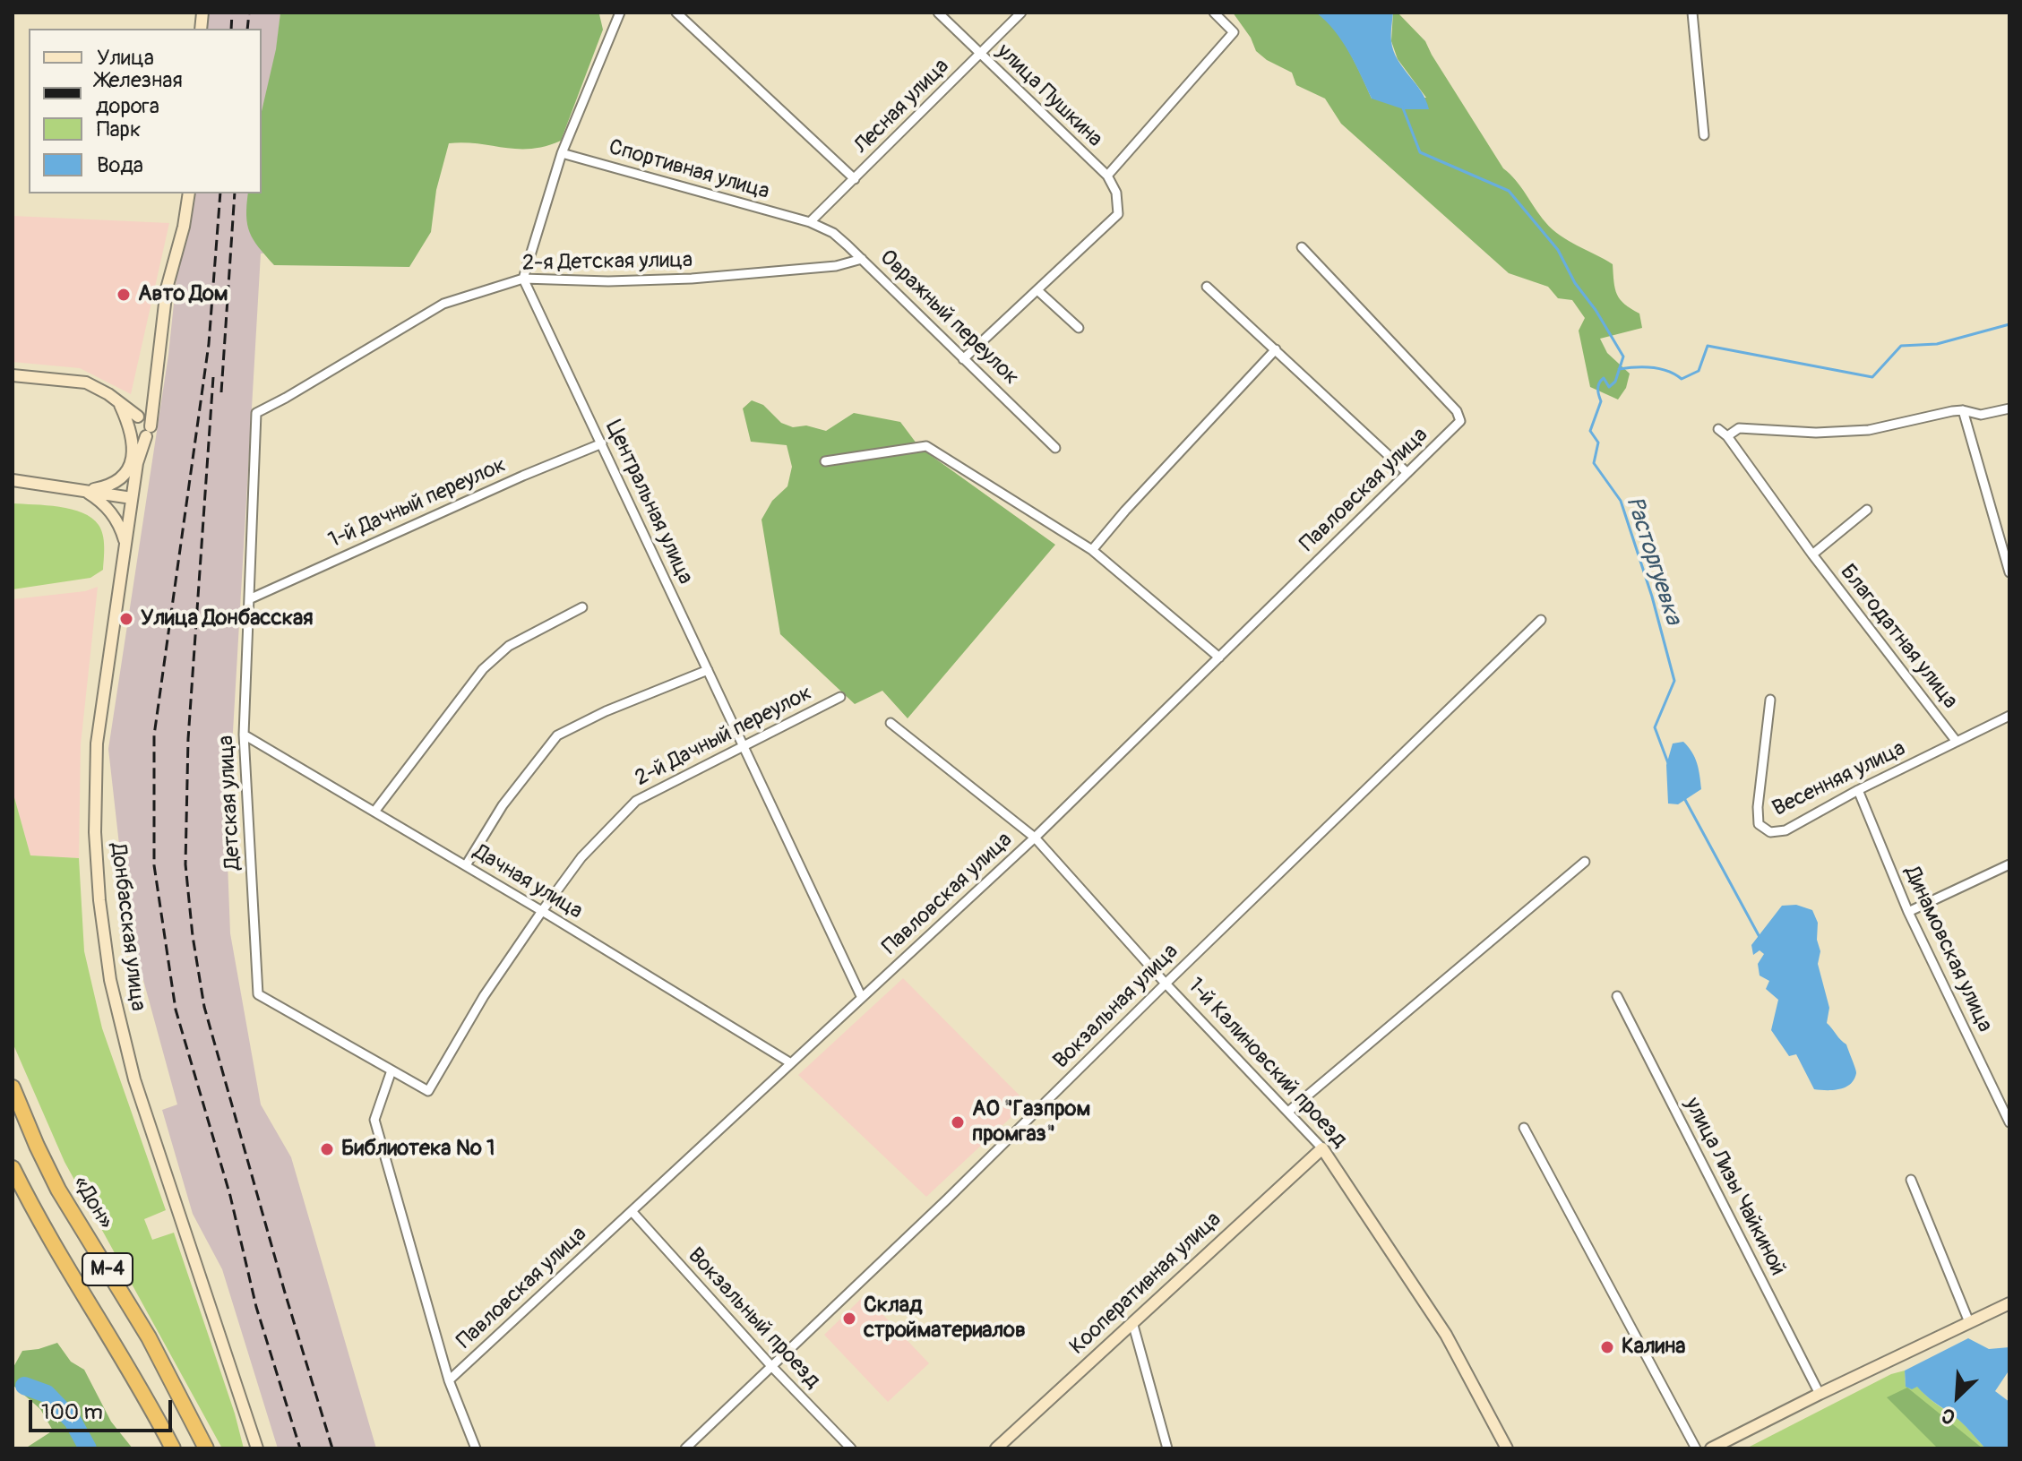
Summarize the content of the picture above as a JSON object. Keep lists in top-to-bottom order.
{
  "streets": {
    "highway": ["«Дон»", "М-4"],
    "street": [
      "улица Пушкина",
      "Лесная улица",
      "Спортивная улица",
      "2-я Детская улица",
      "Овражный переулок",
      "Павловская улица",
      "Центральная улица",
      "1-й Дачный переулок",
      "Благодатная улица",
      "2-й Дачный переулок",
      "Весенняя улица",
      "Детская улица",
      "Дачная улица",
      "Донбасская улица",
      "Динамовская улица",
      "Вокзальная улица",
      "1-й Калиновский проезд",
      "улица Лизы Чайкиной",
      "Кооперативная улица",
      "Вокзальный проезд"
    ]
  },
  "crossings": [
    ["улица Пушкина", "Лесная улица"],
    ["Лесная улица", "Спортивная улица"],
    ["Лесная улица", "Овражный переулок"],
    ["Спортивная улица", "Овражный переулок"],
    ["2-я Детская улица", "Овражный переулок"],
    ["2-я Детская улица", "Центральная улица"],
    ["2-я Детская улица", "Детская улица"],
    ["Павловская улица", "Центральная улица"],
    ["Павловская улица", "Дачная улица"],
    ["Павловская улица", "1-й Калиновский проезд"],
    ["Павловская улица", "Вокзальный проезд"],
    ["Центральная улица", "1-й Дачный переулок"],
    ["Центральная улица", "2-й Дачный переулок"],
    ["1-й Дачный переулок", "Детская улица"],
    ["Благодатная улица", "Весенняя улица"],
    ["2-й Дачный переулок", "Детская улица"],
    ["2-й Дачный переулок", "Дачная улица"],
    ["Весенняя улица", "Динамовская улица"],
    ["Детская улица", "Дачная улица"],
    ["Вокзальная улица", "1-й Калиновский проезд"],
    ["Вокзальная улица", "Вокзальный проезд"],
    ["1-й Калиновский проезд", "Кооперативная улица"]
  ],
  "water": ["Расторгуевка"],
  "places": [
    "Авто Дом",
    "Улица Донбасская",
    "АО \"Газпром промгаз\"",
    "Библиотека № 1",
    "Склад стройматериалов",
    "Калина"
  ],
  "legend": [
    "Улица",
    "Железная дорога",
    "Парк",
    "Вода"
  ],
  "scale_bar": "100 m",
  "north": "bottom left"
}
